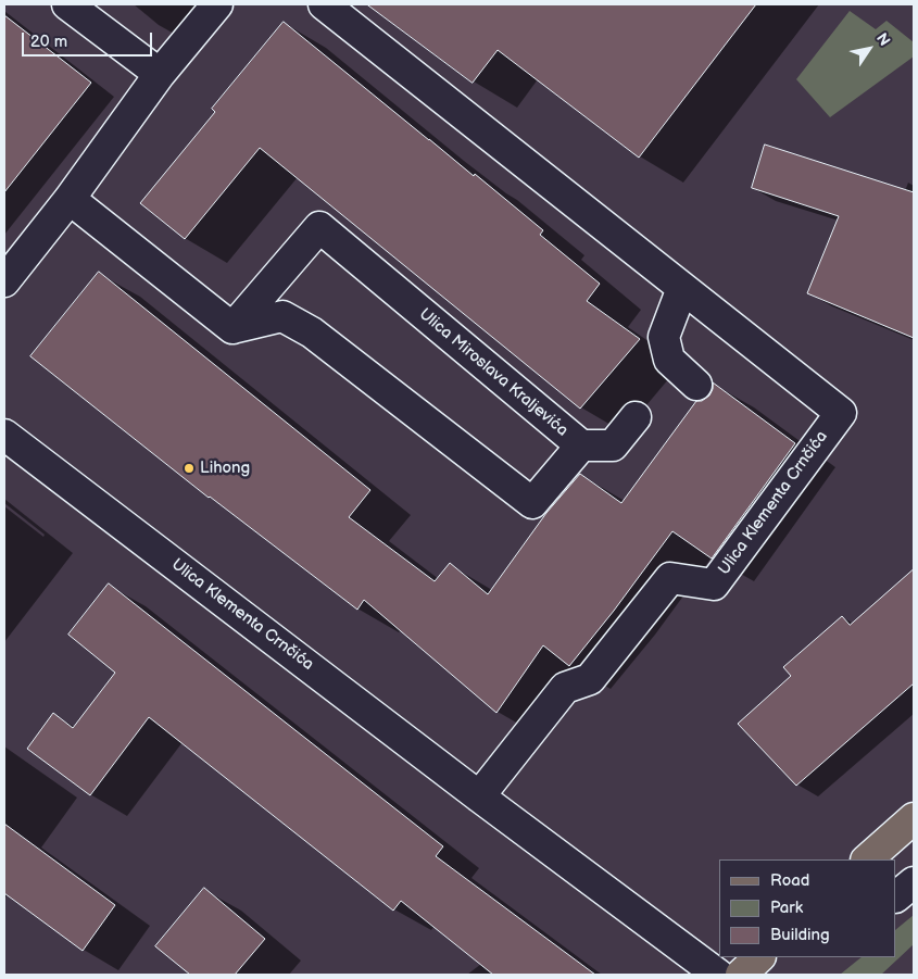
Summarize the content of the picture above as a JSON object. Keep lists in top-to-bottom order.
{
  "streets": {
    "street": ["Ulica Miroslava Kraljevića", "Ulica Klementa Crnčića"]
  },
  "places": ["Lihong"],
  "legend": ["Road", "Park", "Building"],
  "scale_bar": "20 m",
  "north": "top right"
}
